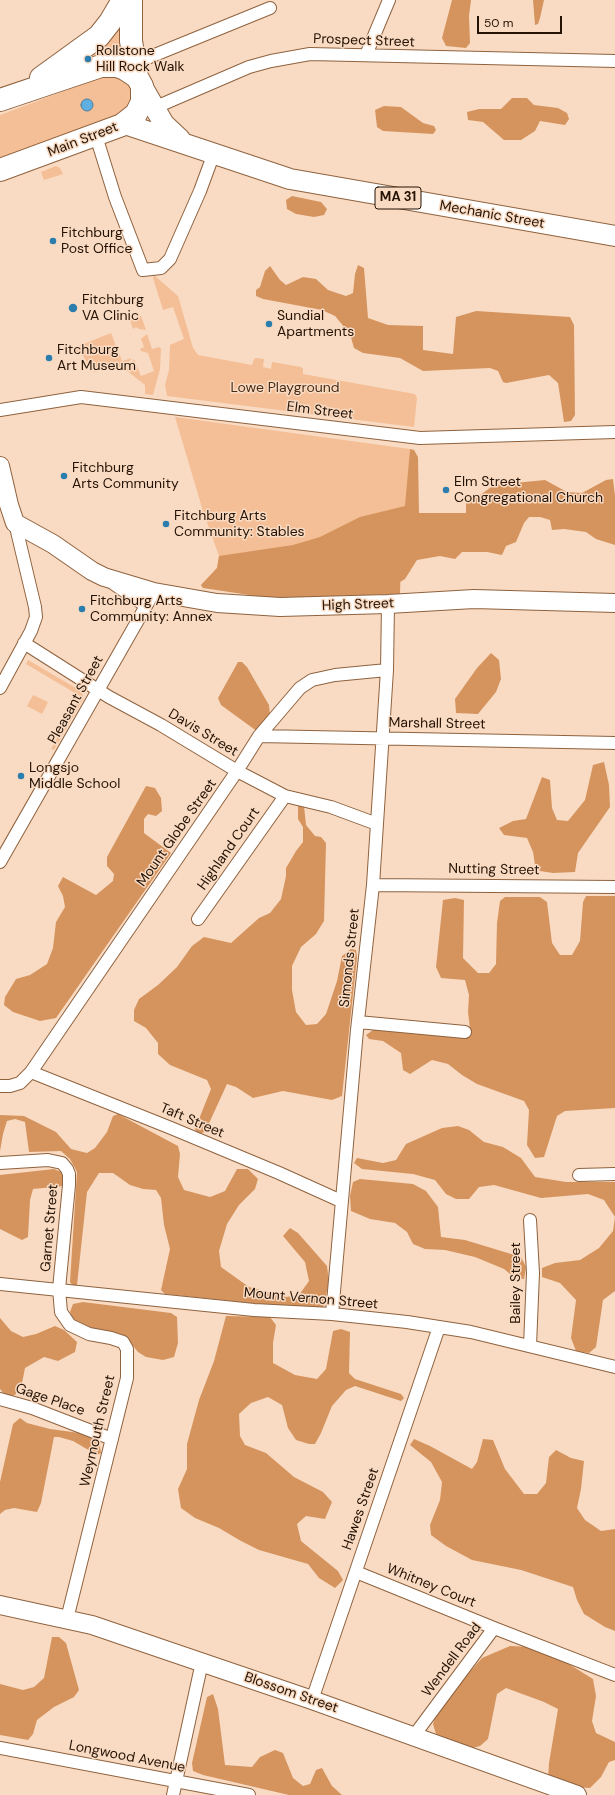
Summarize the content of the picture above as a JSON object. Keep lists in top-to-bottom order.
{
  "streets": {
    "highway": ["Main Street", "MA 31"],
    "main road": ["Mechanic Street", "High Street", "Blossom Street"],
    "street": [
      "Prospect Street",
      "Elm Street",
      "Pleasant Street",
      "Marshall Street",
      "Davis Street",
      "Mount Globe Street",
      "Highland Court",
      "Nutting Street",
      "Simonds Street",
      "Taft Street",
      "Garnet Street",
      "Bailey Street",
      "Mount Vernon Street",
      "Gage Place",
      "Weymouth Street",
      "Hawes Street",
      "Whitney Court",
      "Wendell Road",
      "Longwood Avenue"
    ]
  },
  "crossings": [
    ["Prospect Street", "Main Street"],
    ["Prospect Street", "Mechanic Street"],
    ["Main Street", "Mechanic Street"],
    ["High Street", "Pleasant Street"],
    ["High Street", "Simonds Street"],
    ["Pleasant Street", "Davis Street"],
    ["Marshall Street", "Mount Globe Street"],
    ["Marshall Street", "Simonds Street"],
    ["Davis Street", "Mount Globe Street"],
    ["Davis Street", "Highland Court"],
    ["Davis Street", "Simonds Street"],
    ["Mount Globe Street", "Simonds Street"],
    ["Mount Globe Street", "Taft Street"],
    ["Nutting Street", "Simonds Street"],
    ["Simonds Street", "Taft Street"],
    ["Simonds Street", "Mount Vernon Street"],
    ["Garnet Street", "Mount Vernon Street"],
    ["Garnet Street", "Weymouth Street"],
    ["Bailey Street", "Mount Vernon Street"],
    ["Mount Vernon Street", "Weymouth Street"],
    ["Mount Vernon Street", "Hawes Street"],
    ["Gage Place", "Weymouth Street"],
    ["Weymouth Street", "Blossom Street"],
    ["Hawes Street", "Whitney Court"],
    ["Hawes Street", "Blossom Street"],
    ["Whitney Court", "Wendell Road"],
    ["Wendell Road", "Blossom Street"]
  ],
  "parks": ["Lowe Playground"],
  "places": [
    "Rollstone Hill Rock Walk",
    "Fitchburg Post Office",
    "Fitchburg VA Clinic",
    "Sundial Apartments",
    "Fitchburg Art Museum",
    "Fitchburg Arts Community",
    "Elm Street Congregational Church",
    "Fitchburg Arts Community: Stables",
    "Fitchburg Arts Community: Annex",
    "Longsjo Middle School"
  ],
  "scale_bar": "50 m"
}
